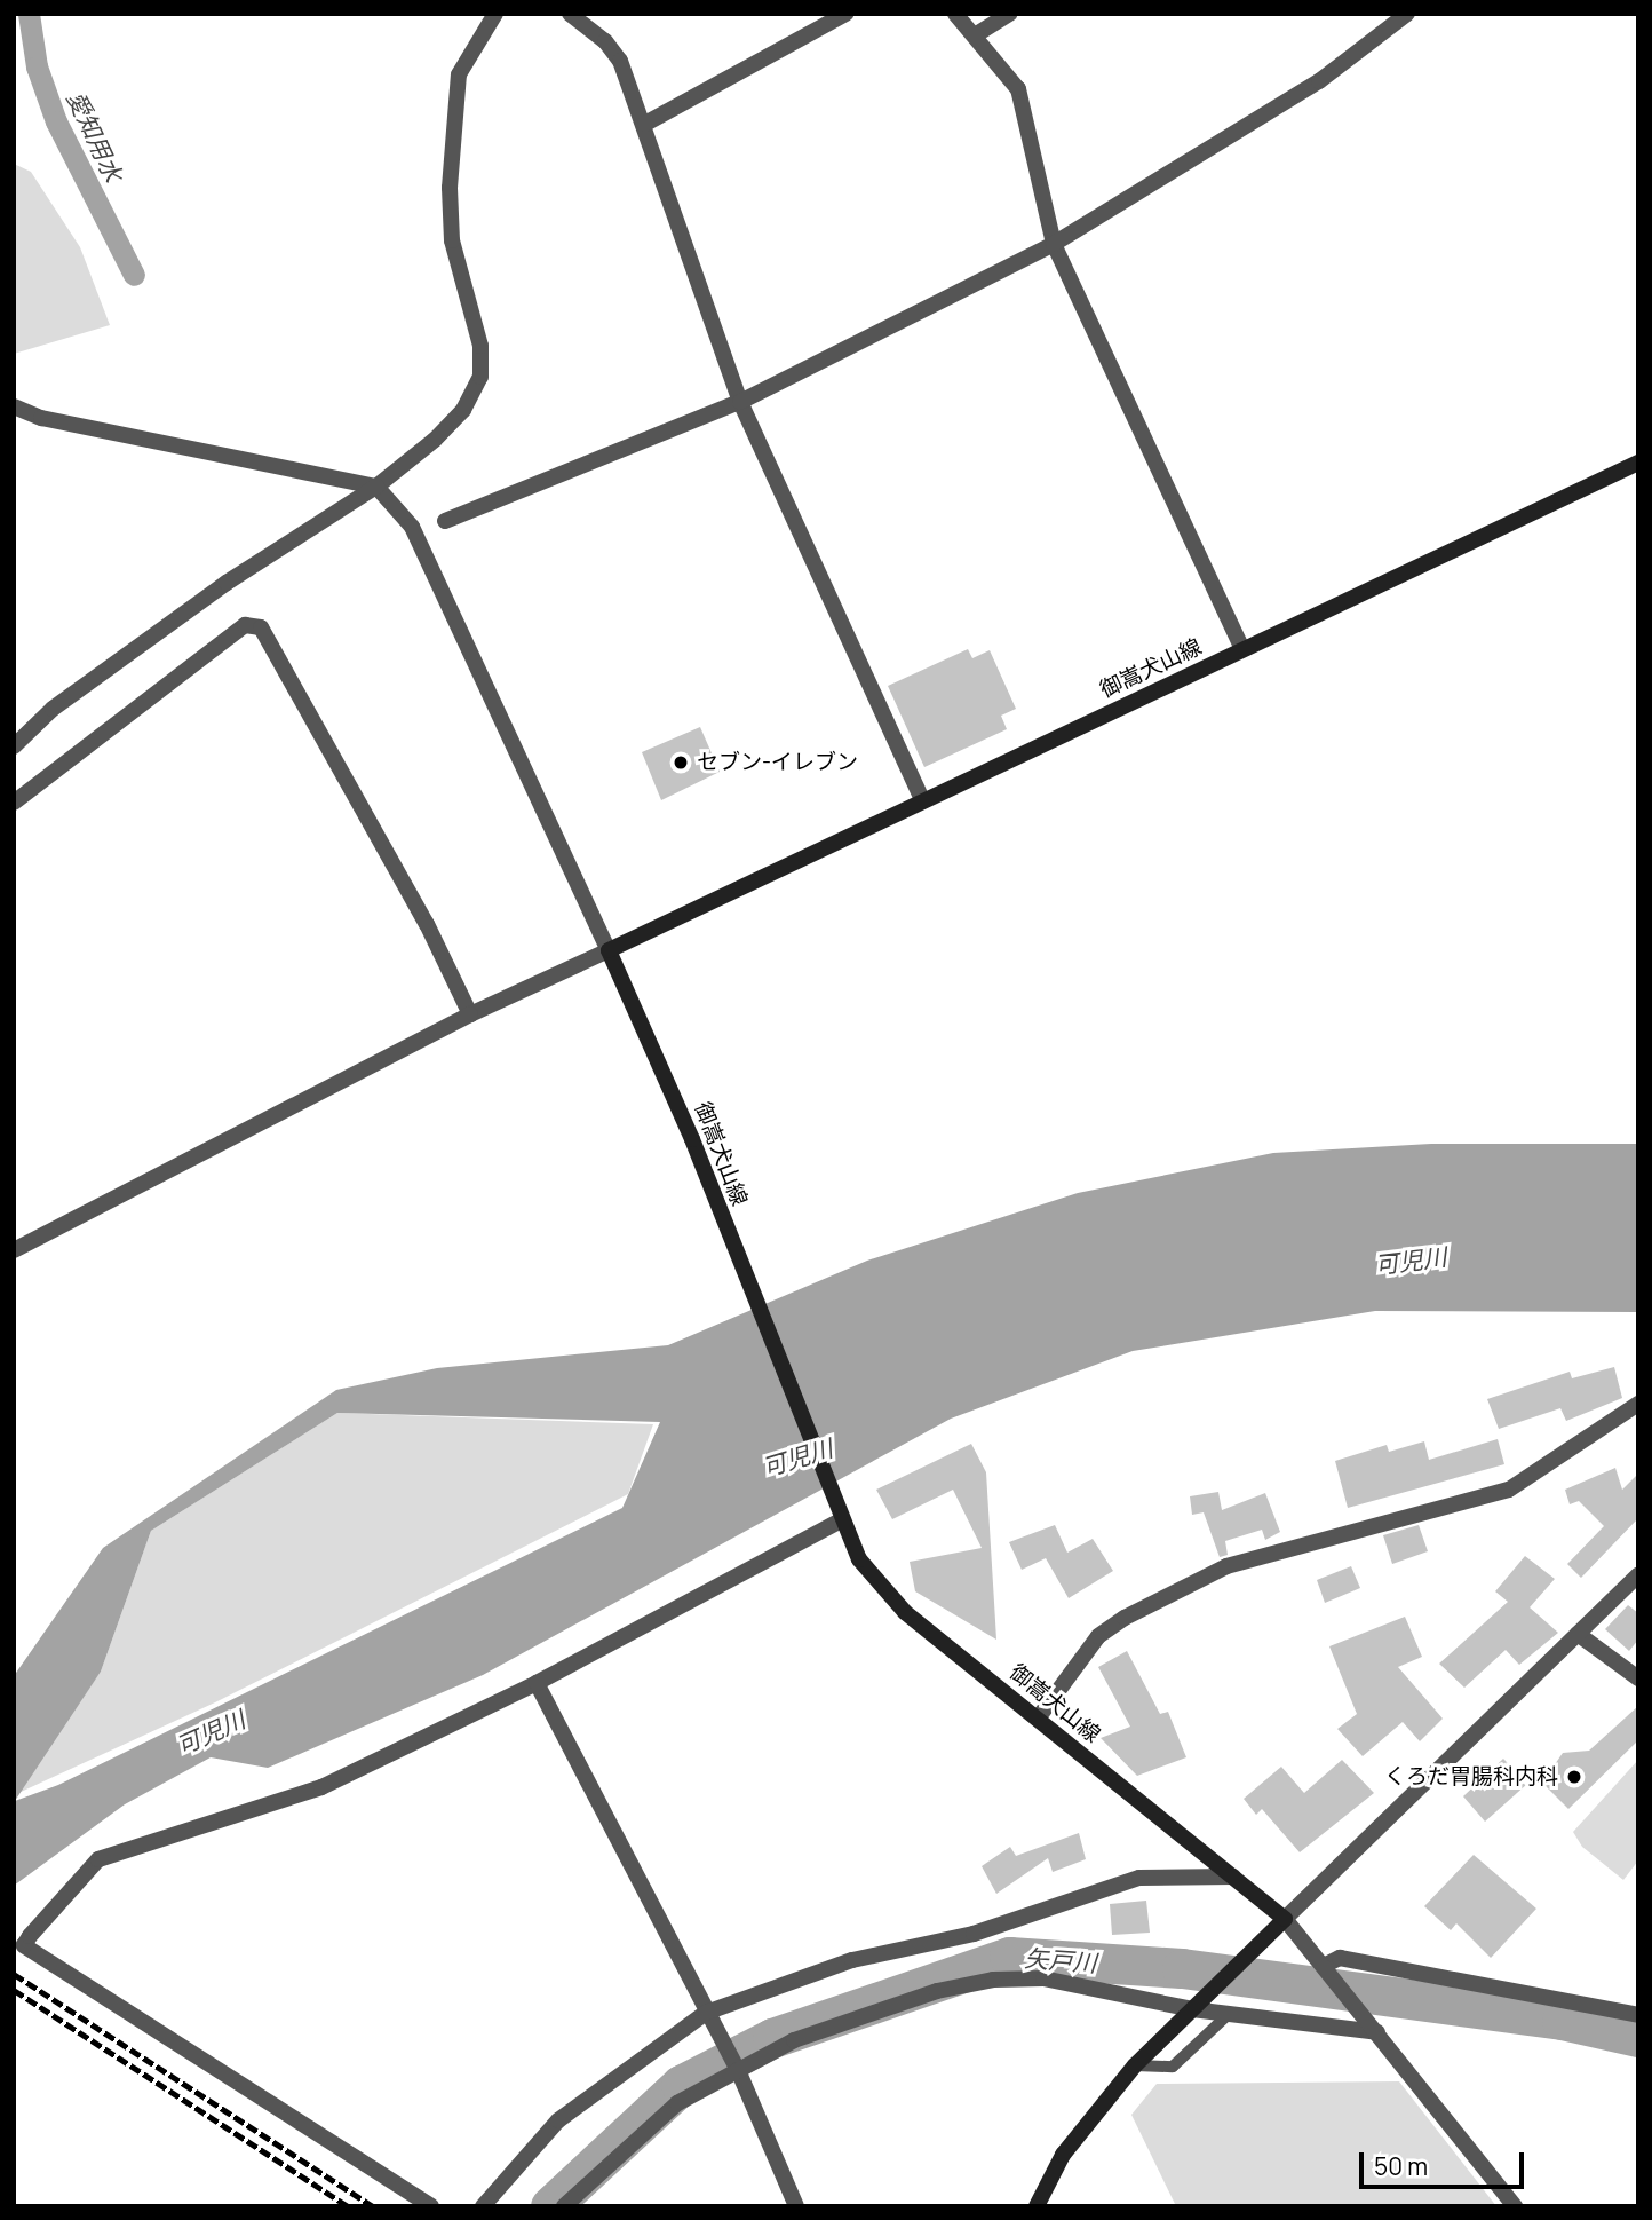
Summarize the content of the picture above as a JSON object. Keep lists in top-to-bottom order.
{
  "streets": {
    "main road": ["御嵩犬山線"]
  },
  "water": ["愛知用水", "可児川", "矢戸川"],
  "places": ["セブン-イレブン", "くろだ胃腸科内科"],
  "scale_bar": "50 m"
}
